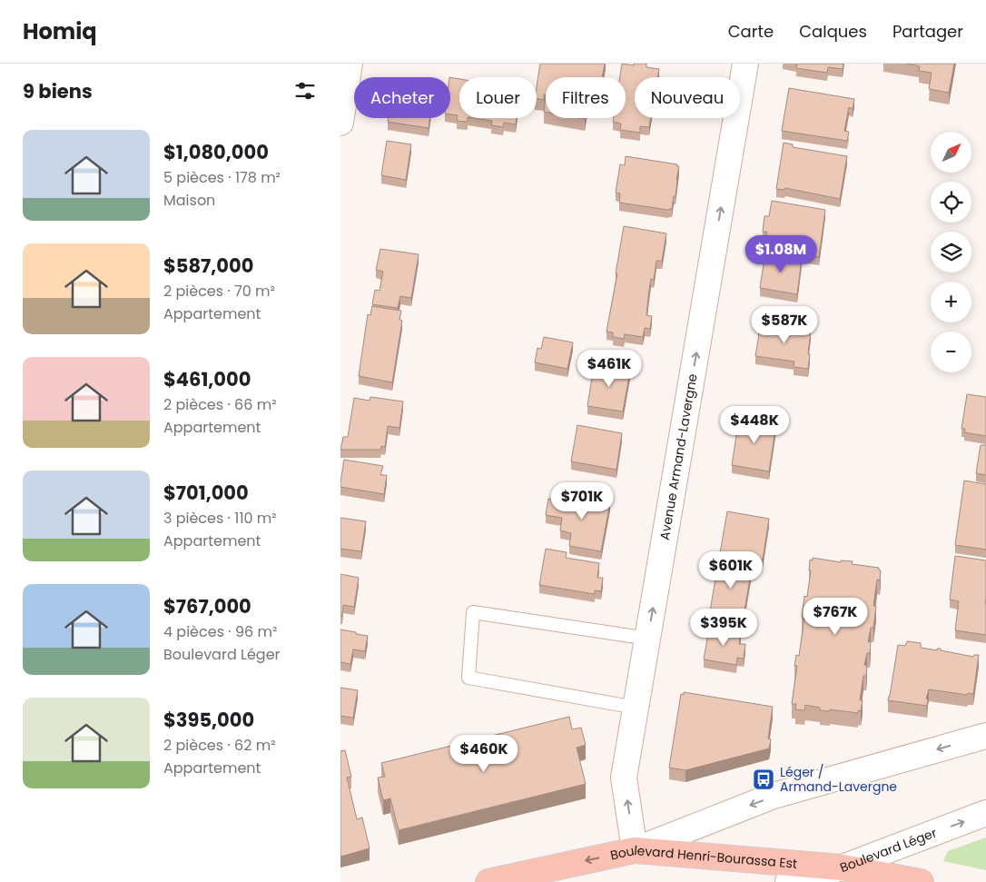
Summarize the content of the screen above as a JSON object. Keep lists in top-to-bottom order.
{
  "streets": {
    "main road": ["Boulevard Henri-Bourassa Est"],
    "street": ["Avenue Armand-Lavergne", "Boulevard Léger"]
  },
  "crossings": [
    ["Avenue Armand-Lavergne", "Boulevard Henri-Bourassa Est"],
    ["Boulevard Léger", "Boulevard Henri-Bourassa Est"]
  ],
  "one_way": ["Avenue Armand-Lavergne"],
  "places": {
    "bus stop": ["Léger / Armand-Lavergne"]
  },
  "north": "top right",
  "page": {
    "header": "Homiq",
    "nav": ["Carte", "Calques", "Partager"],
    "heading": "9 biens",
    "chip": [
      "Acheter",
      "Louer",
      "Filtres",
      "Nouveau"
    ],
    "list": [
      {
        "name": "$1,080,000",
        "note": "5 pièces · 178 m² · Maison"
      },
      {
        "name": "$587,000",
        "note": "2 pièces · 70 m² · Appartement"
      },
      {
        "name": "$461,000",
        "note": "2 pièces · 66 m² · Appartement"
      },
      {
        "name": "$701,000",
        "note": "3 pièces · 110 m² · Appartement"
      },
      {
        "name": "$767,000",
        "note": "4 pièces · 96 m² · Boulevard Léger"
      },
      {
        "name": "$395,000",
        "note": "2 pièces · 62 m² · Appartement"
      }
    ],
    "map_buttons": ["+", "−"],
    "price": [
      "$1.08M",
      "$587K",
      "$461K",
      "$448K",
      "$701K",
      "$601K",
      "$767K",
      "$395K",
      "$460K"
    ]
  }
}
